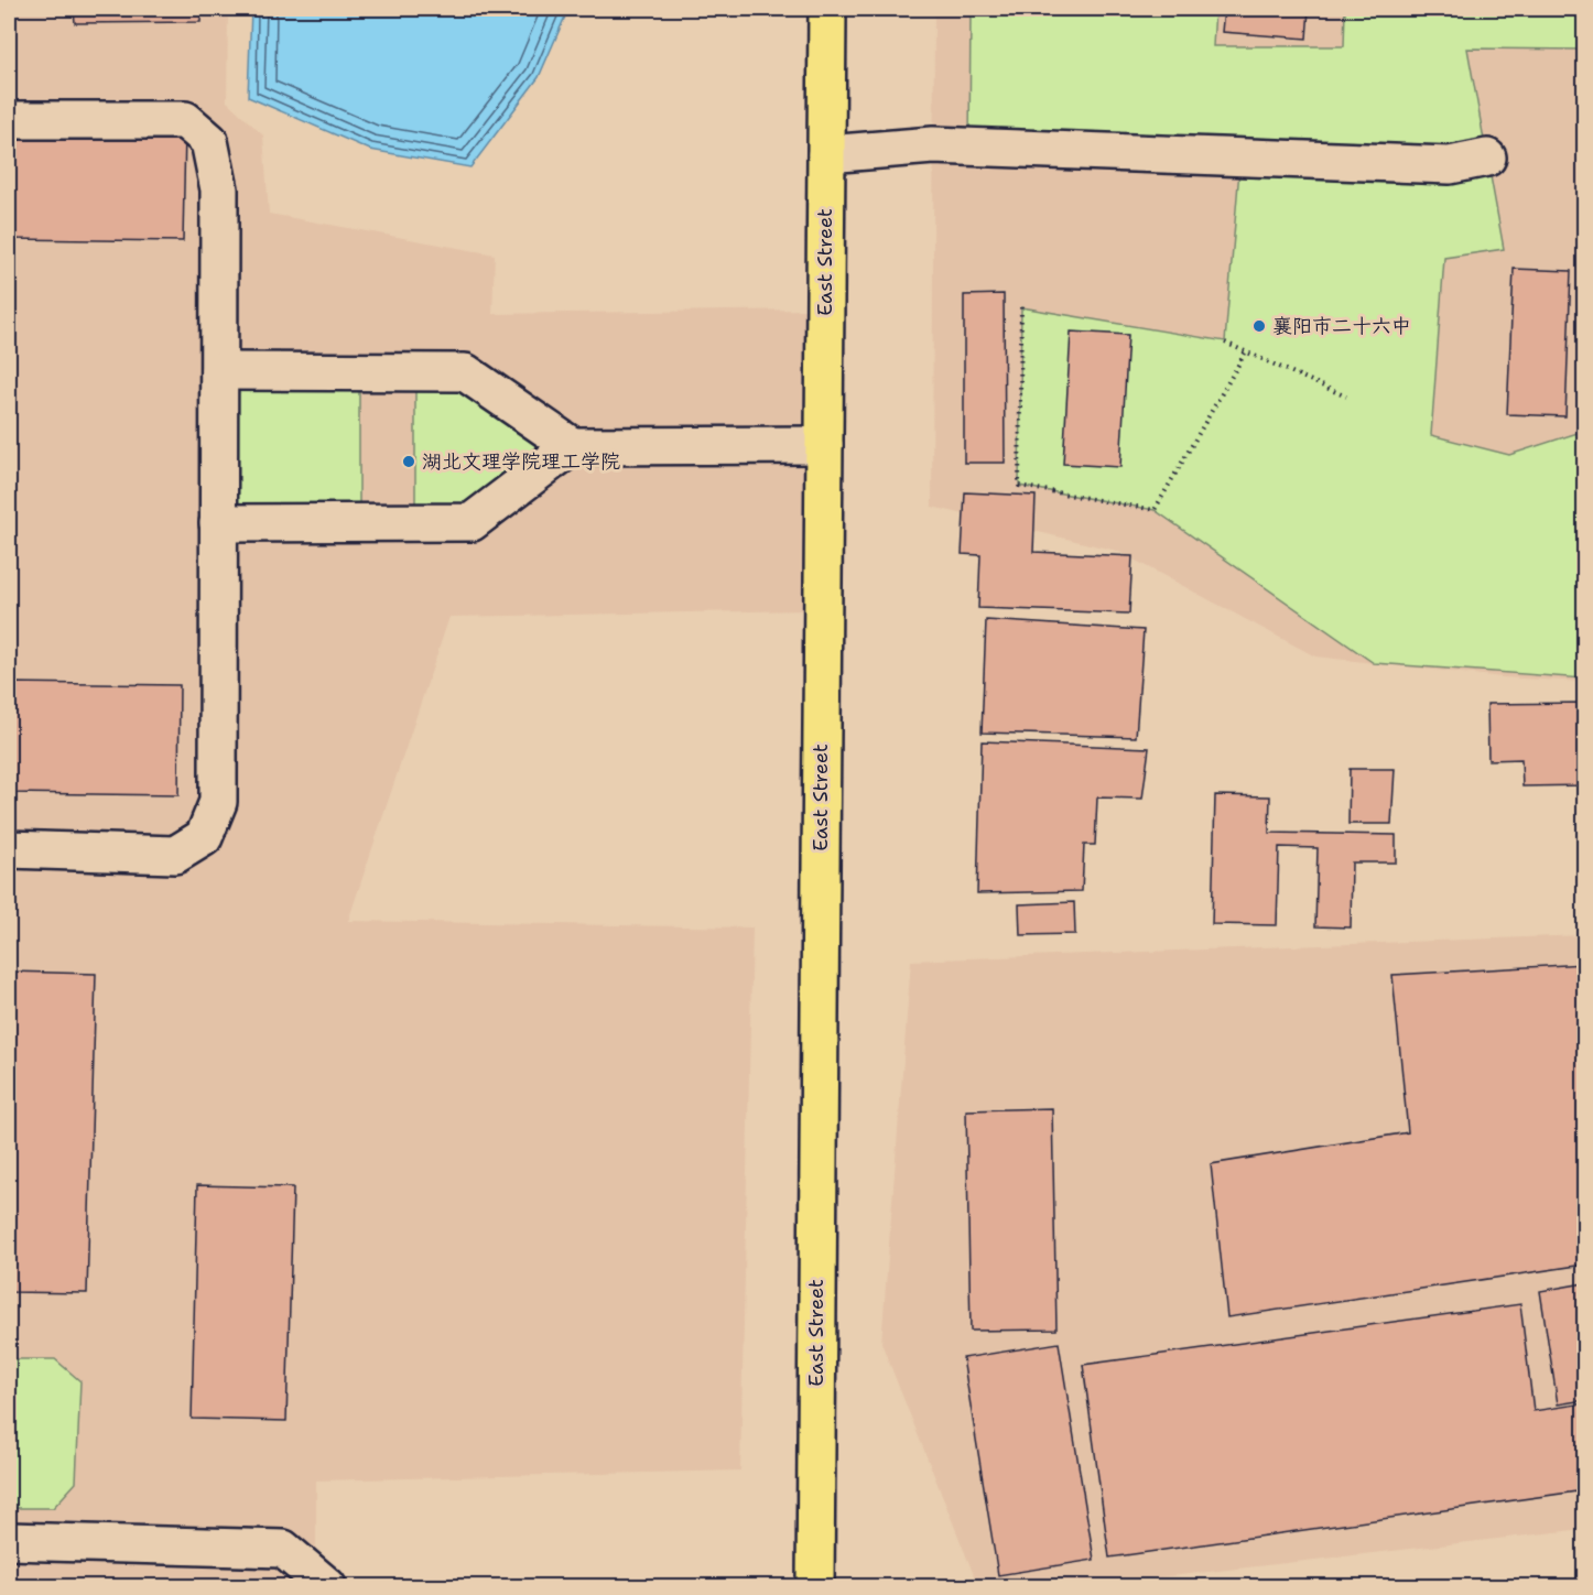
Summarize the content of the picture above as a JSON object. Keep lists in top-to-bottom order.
{
  "streets": {
    "main road": ["East Street"]
  },
  "places": ["襄阳市二十六中", "湖北文理学院理工学院"]
}
